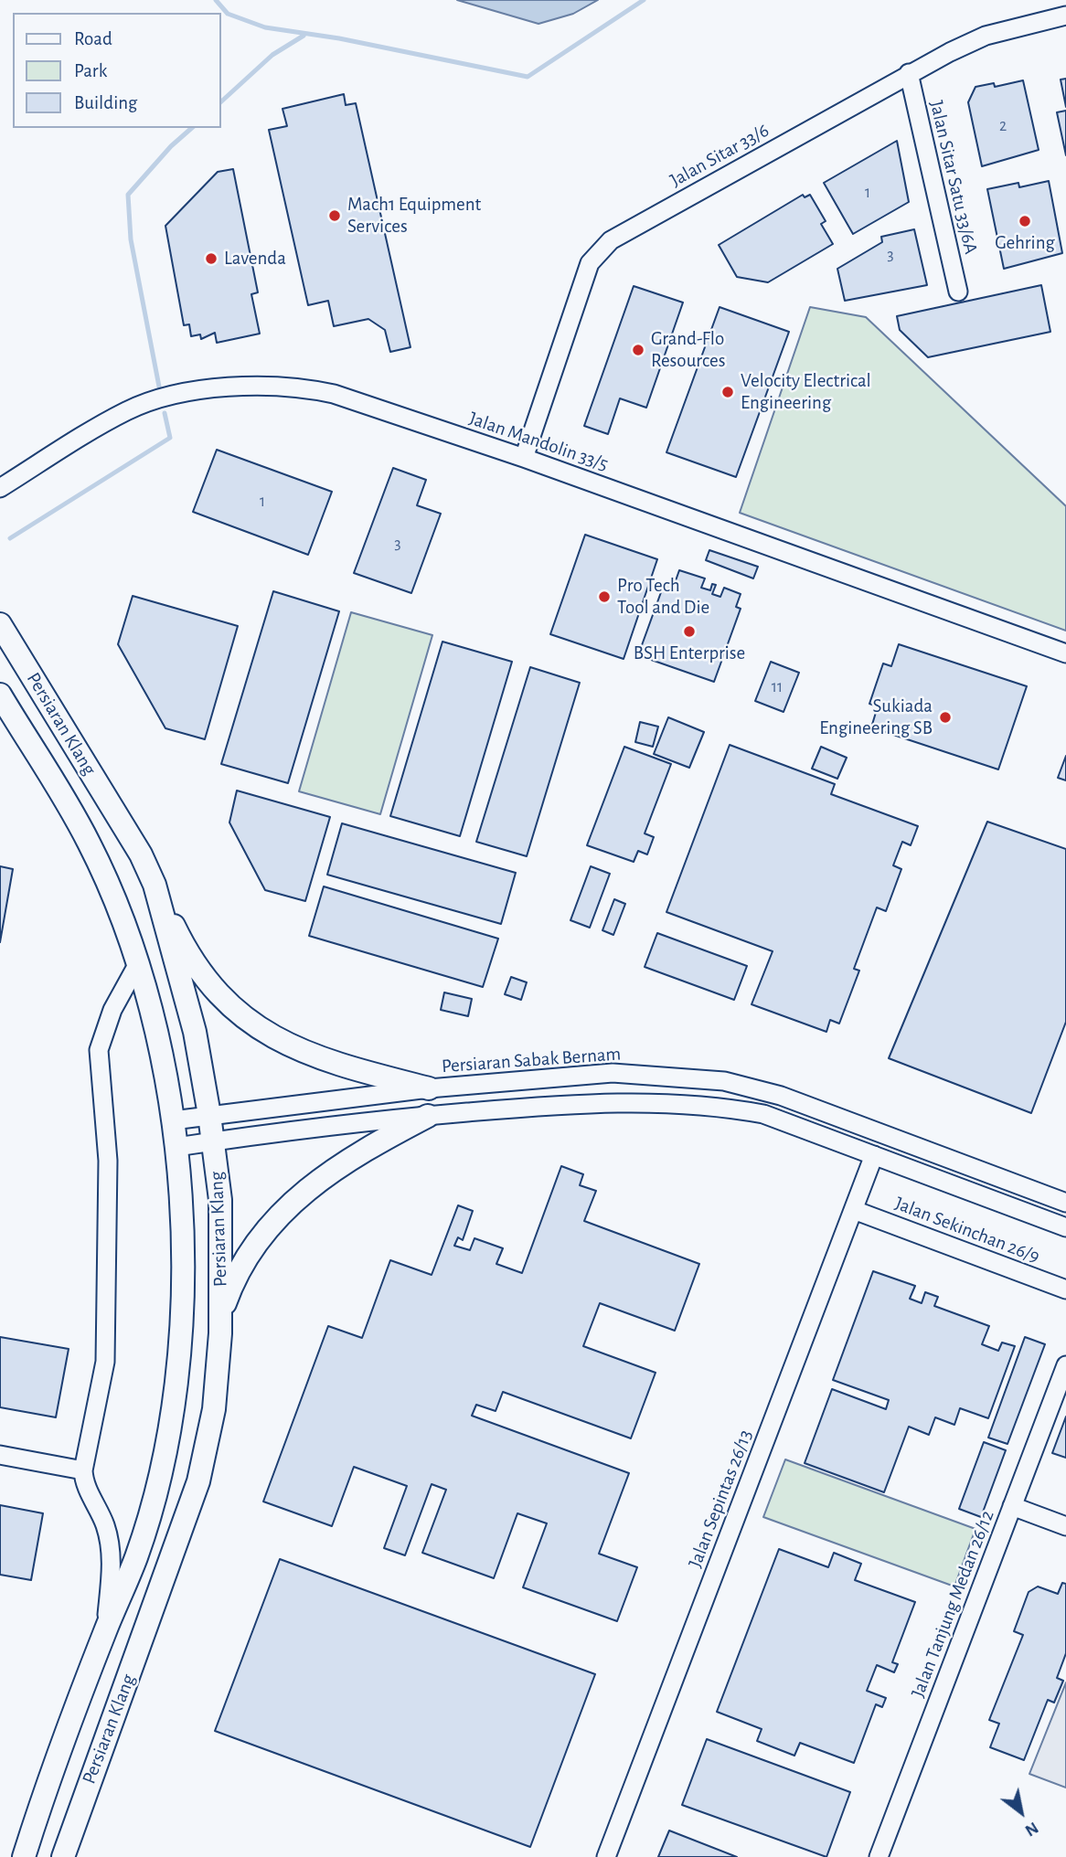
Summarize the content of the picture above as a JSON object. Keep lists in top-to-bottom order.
{
  "streets": {
    "main road": ["Persiaran Klang"],
    "street": [
      "Jalan Sitar 33/6",
      "Jalan Sitar Satu 33/6A",
      "Jalan Mandolin 33/5",
      "Persiaran Sabak Bernam",
      "Jalan Sekinchan 26/9",
      "Jalan Sepintas 26/13",
      "Jalan Tanjung Medan 26/12"
    ]
  },
  "crossings": [
    ["Jalan Sitar 33/6", "Jalan Sitar Satu 33/6A"],
    ["Jalan Sitar 33/6", "Jalan Mandolin 33/5"],
    ["Persiaran Klang", "Persiaran Sabak Bernam"],
    ["Jalan Sekinchan 26/9", "Jalan Sepintas 26/13"]
  ],
  "places": [
    "Mach1 Equipment Services",
    "Gehring",
    "Lavenda",
    "Grand-Flo Resources",
    "Velocity Electrical Engineering",
    "Pro Tech Tool and Die",
    "BSH Enterprise",
    "Sukiada Engineering SB"
  ],
  "house_numbers": [
    "2",
    "1",
    "3",
    "1",
    "3",
    "11"
  ],
  "legend": ["Road", "Park", "Building"],
  "north": "bottom right"
}
